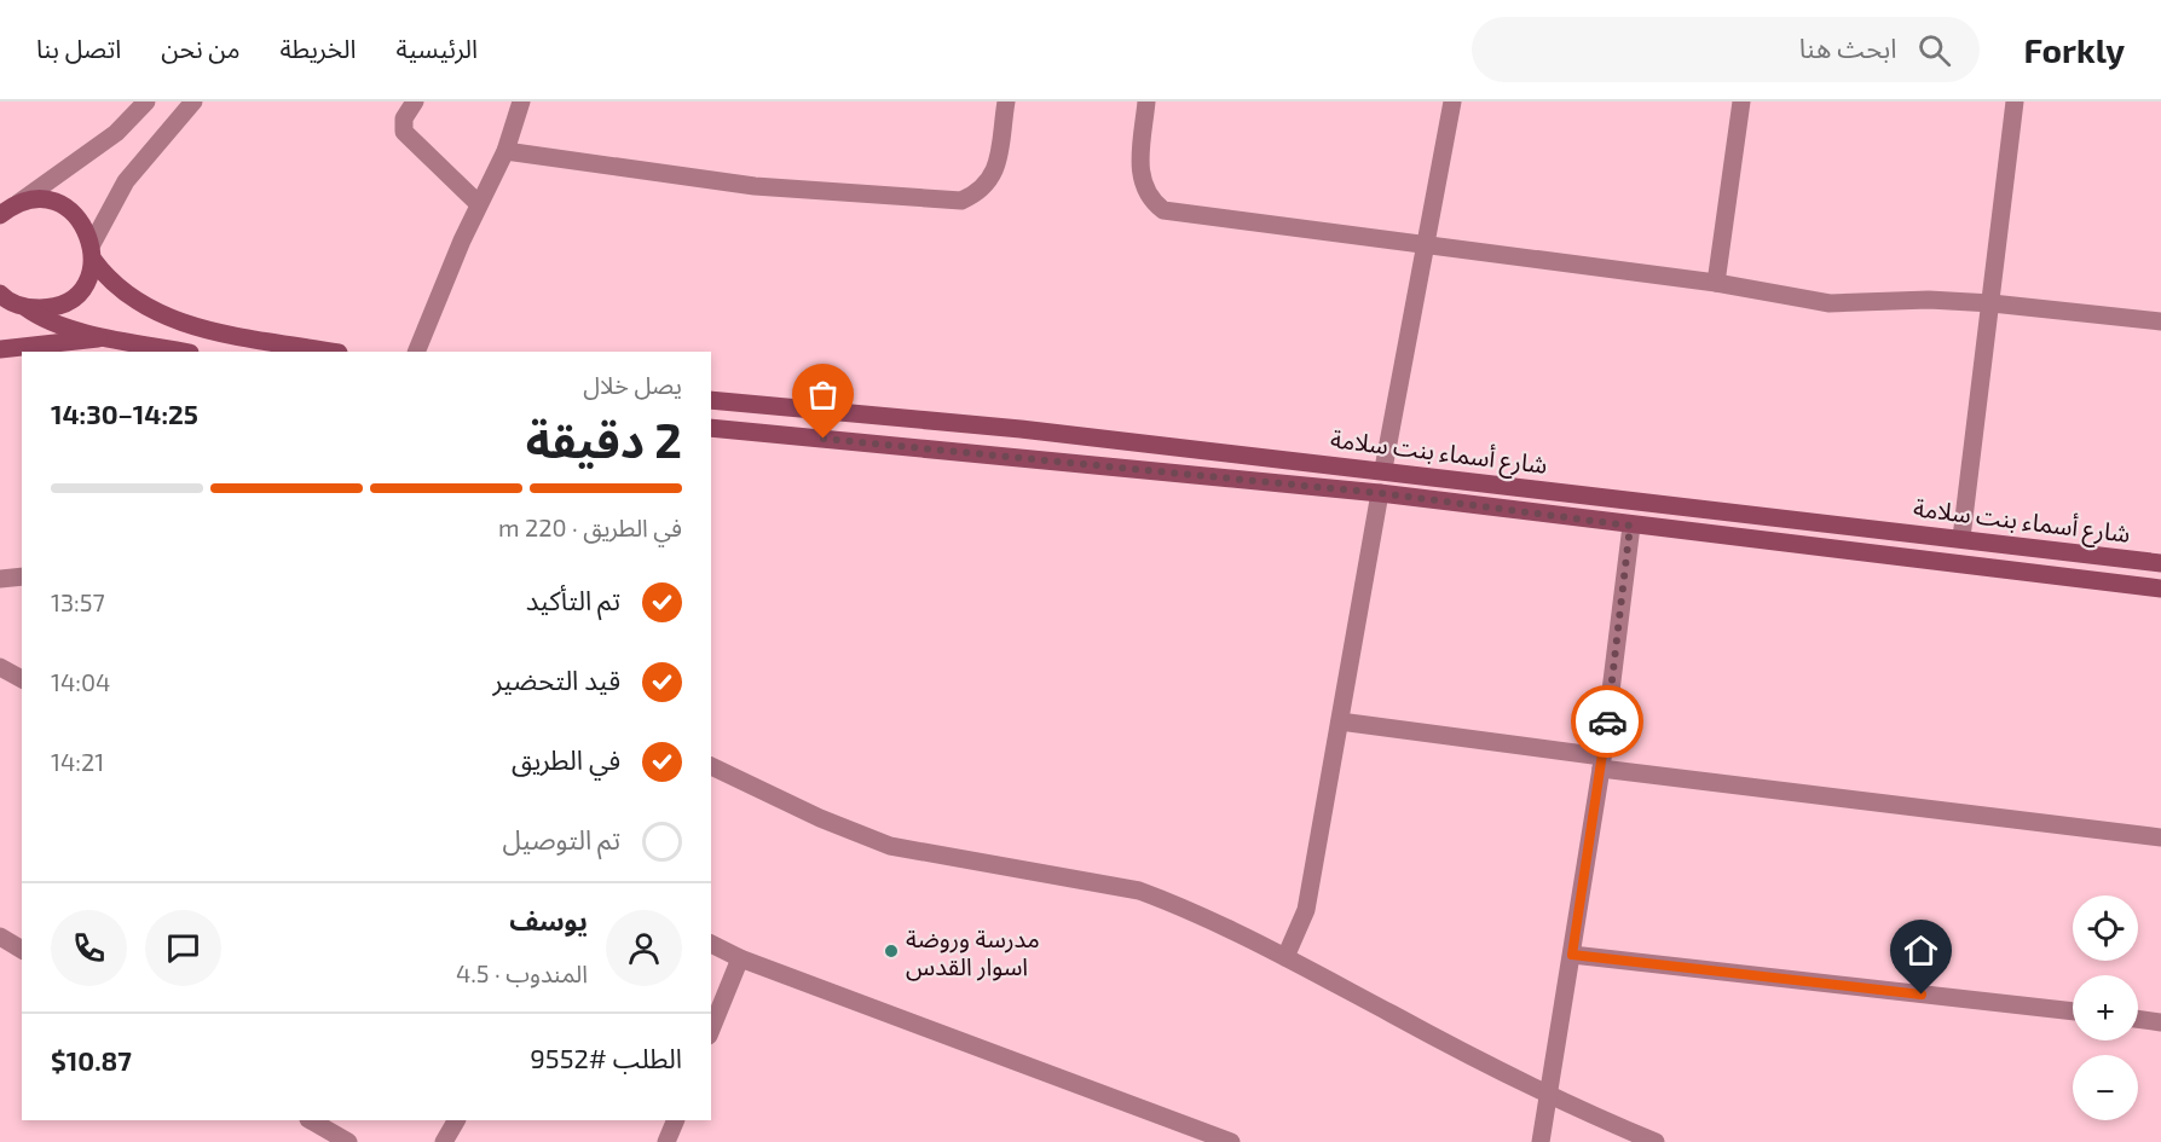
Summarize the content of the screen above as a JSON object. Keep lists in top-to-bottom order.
{
  "streets": {
    "main road": ["شارع أسماء بنت سلامة"]
  },
  "places": ["مدرسة وروضة اسوار القدس"],
  "page": {
    "header": "Forkly",
    "search": "ابحث هنا",
    "nav": [
      "الرئيسية",
      "الخريطة",
      "من نحن",
      "اتصل بنا"
    ],
    "heading": ["2 دقيقة", "يصل خلال", "14:25–14:30"],
    "panel": [
      "يوسف",
      "المندوب · 4.5",
      "الطلب #9552",
      "$10.87"
    ],
    "bar": "في الطريق · 220 m",
    "list": [
      ["تم التأكيد", "13:57"],
      ["قيد التحضير", "14:04"],
      ["في الطريق", "14:21"],
      "تم التوصيل"
    ],
    "map_buttons": ["+", "−"]
  }
}
